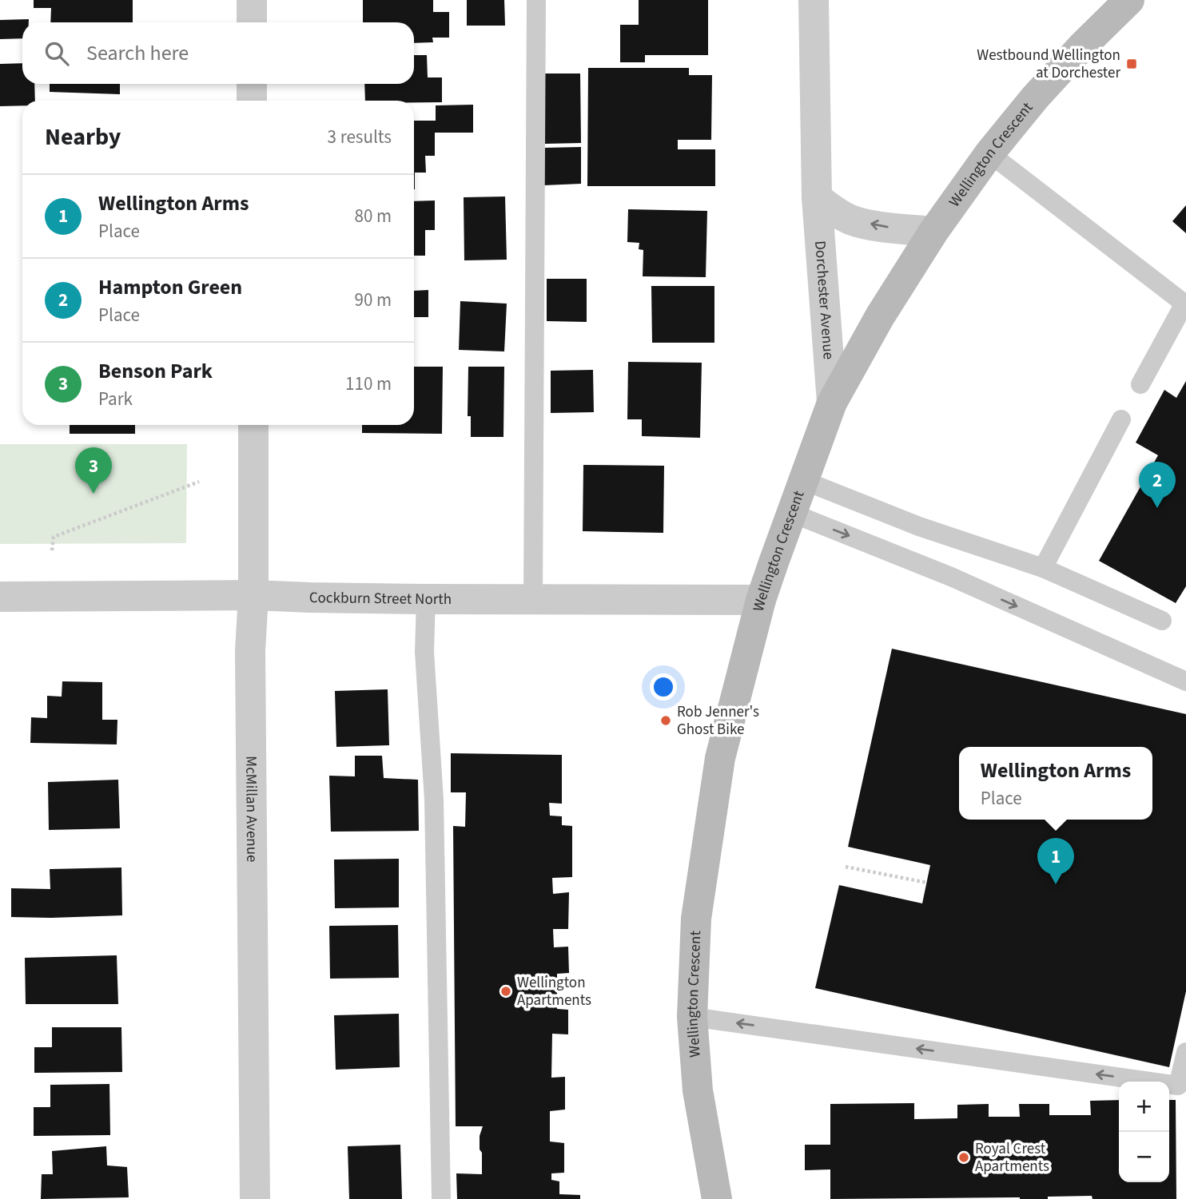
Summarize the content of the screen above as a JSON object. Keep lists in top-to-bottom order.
{
  "streets": {
    "street": [
      "Wellington Crescent",
      "Dorchester Avenue",
      "Cockburn Street North",
      "McMillan Avenue"
    ]
  },
  "crossings": [
    ["Wellington Crescent", "Dorchester Avenue"],
    ["Wellington Crescent", "Cockburn Street North"],
    ["Cockburn Street North", "McMillan Avenue"]
  ],
  "places": {
    "transit": ["Westbound Wellington at Dorchester"],
    "other": ["Rob Jenner's Ghost Bike", "Wellington Apartments", "Royal Crest Apartments"]
  },
  "page": {
    "search": "Search here",
    "heading": ["Nearby", "3 results"],
    "list": [
      {
        "mark": "1",
        "name": "Wellington Arms",
        "note": "Place",
        "value": "80 m"
      },
      {
        "mark": "2",
        "name": "Hampton Green",
        "note": "Place",
        "value": "90 m"
      },
      {
        "mark": "3",
        "name": "Benson Park",
        "note": "Park",
        "value": "110 m"
      }
    ],
    "pins": ["3", "2", "1"],
    "popup": ["Wellington Arms", "Place"],
    "map_buttons": ["+", "−"]
  }
}
